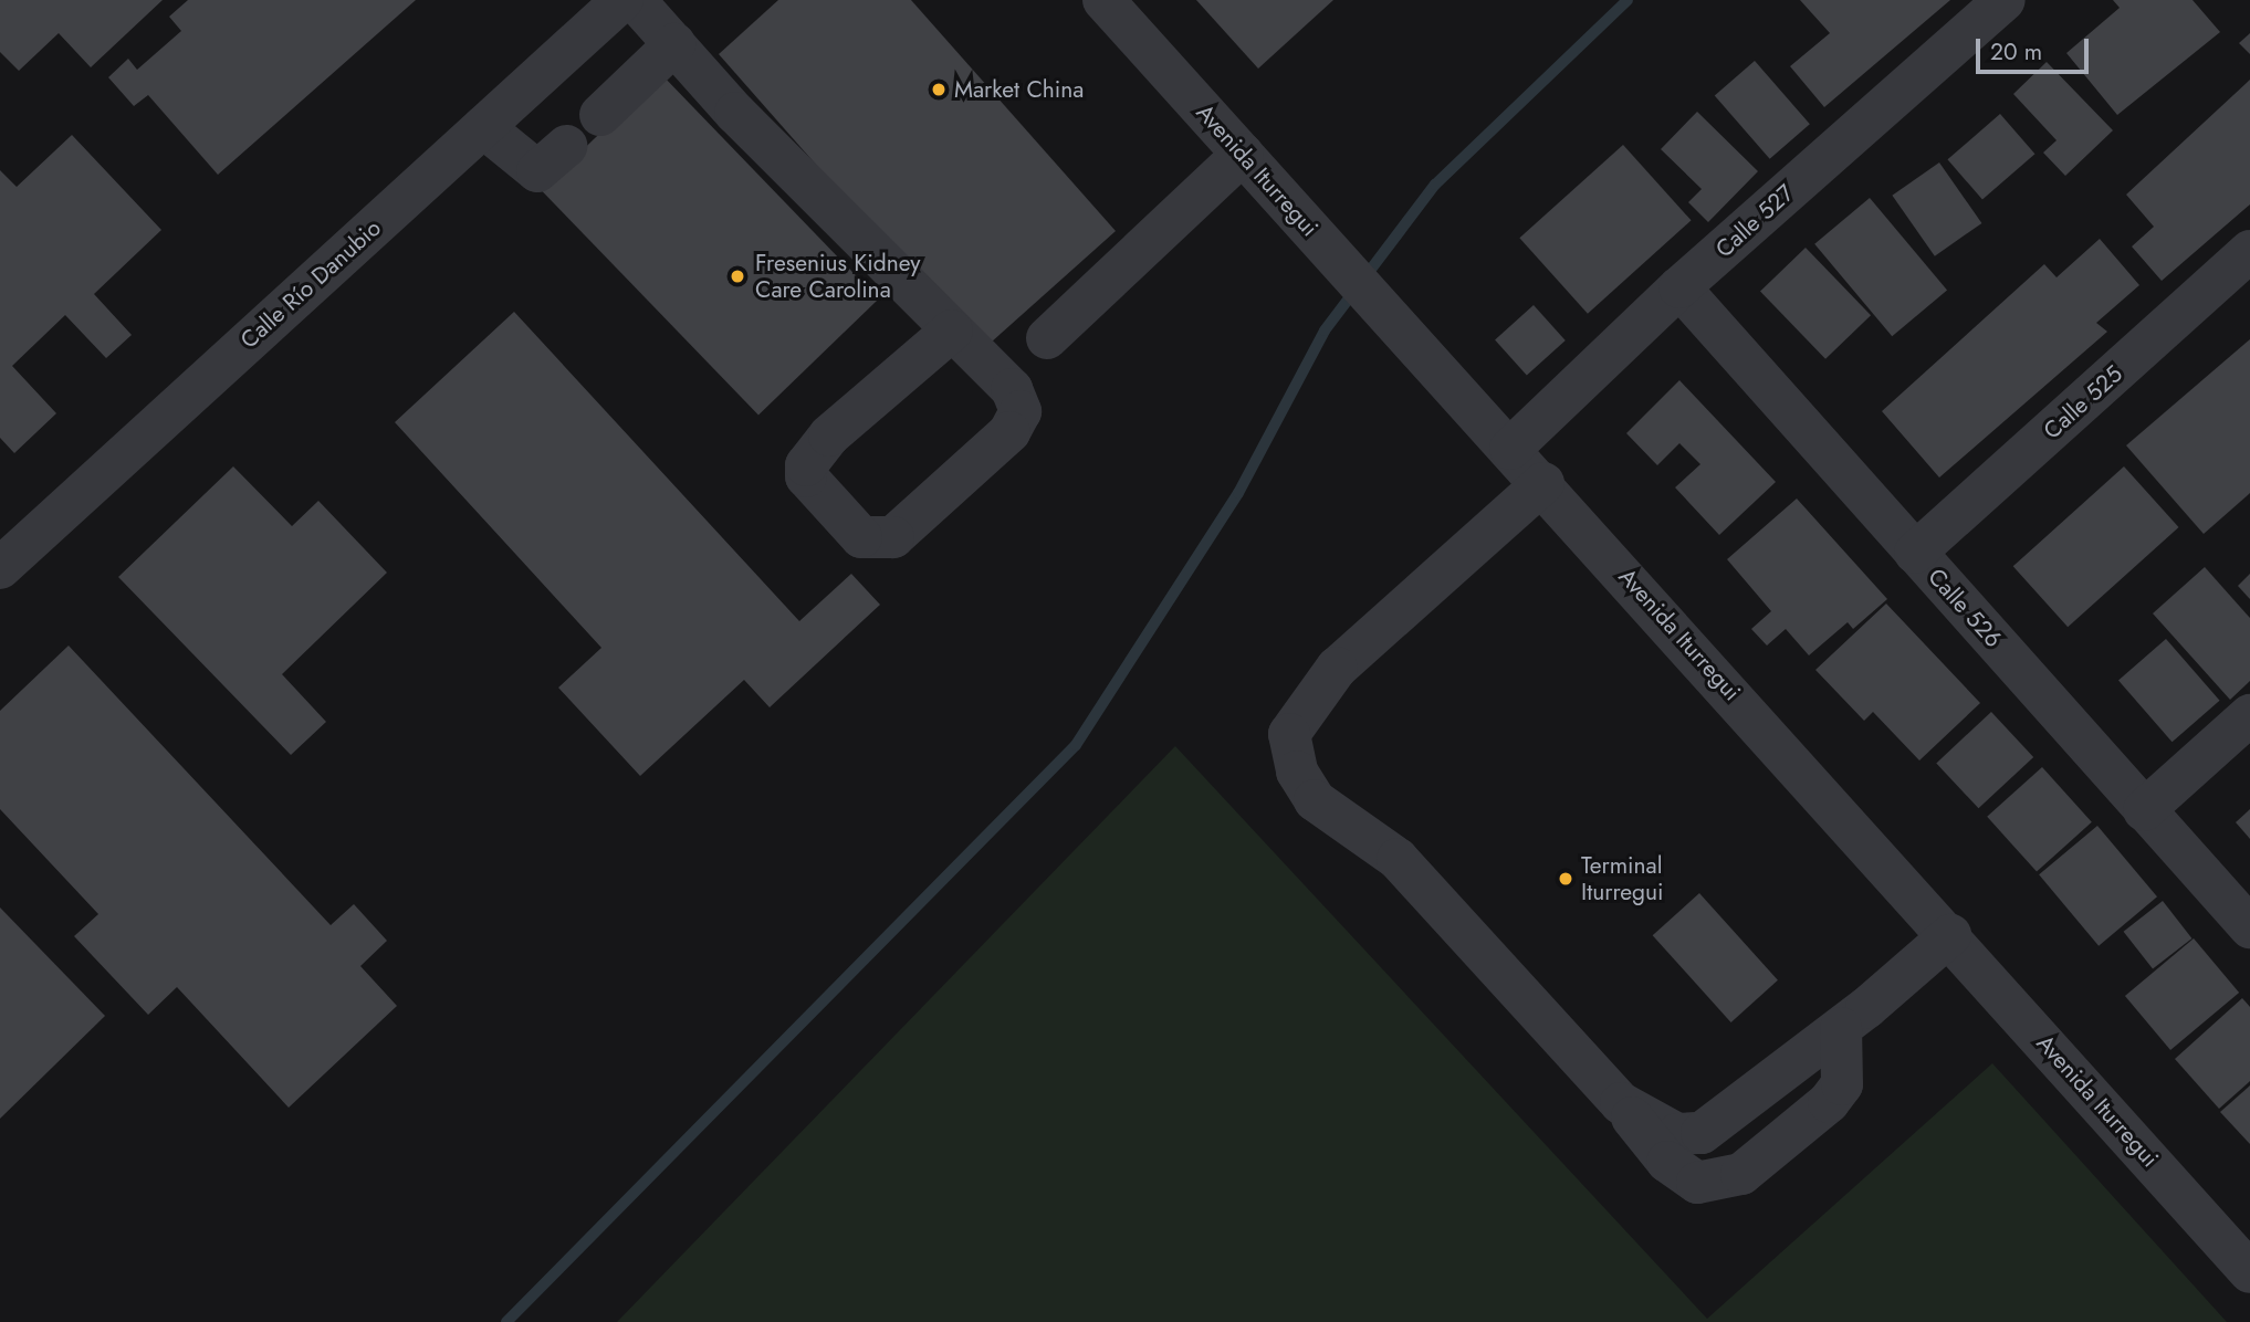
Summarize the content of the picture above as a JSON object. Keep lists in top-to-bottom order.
{
  "streets": {
    "street": [
      "Avenida Iturregui",
      "Calle 527",
      "Calle Río Danubio",
      "Calle 525",
      "Calle 526"
    ]
  },
  "crossings": [
    ["Avenida Iturregui", "Calle 527"],
    ["Calle 527", "Calle 526"],
    ["Calle 525", "Calle 526"]
  ],
  "places": ["Market China", "Fresenius Kidney Care Carolina", "Terminal Iturregui"],
  "scale_bar": "20 m"
}
